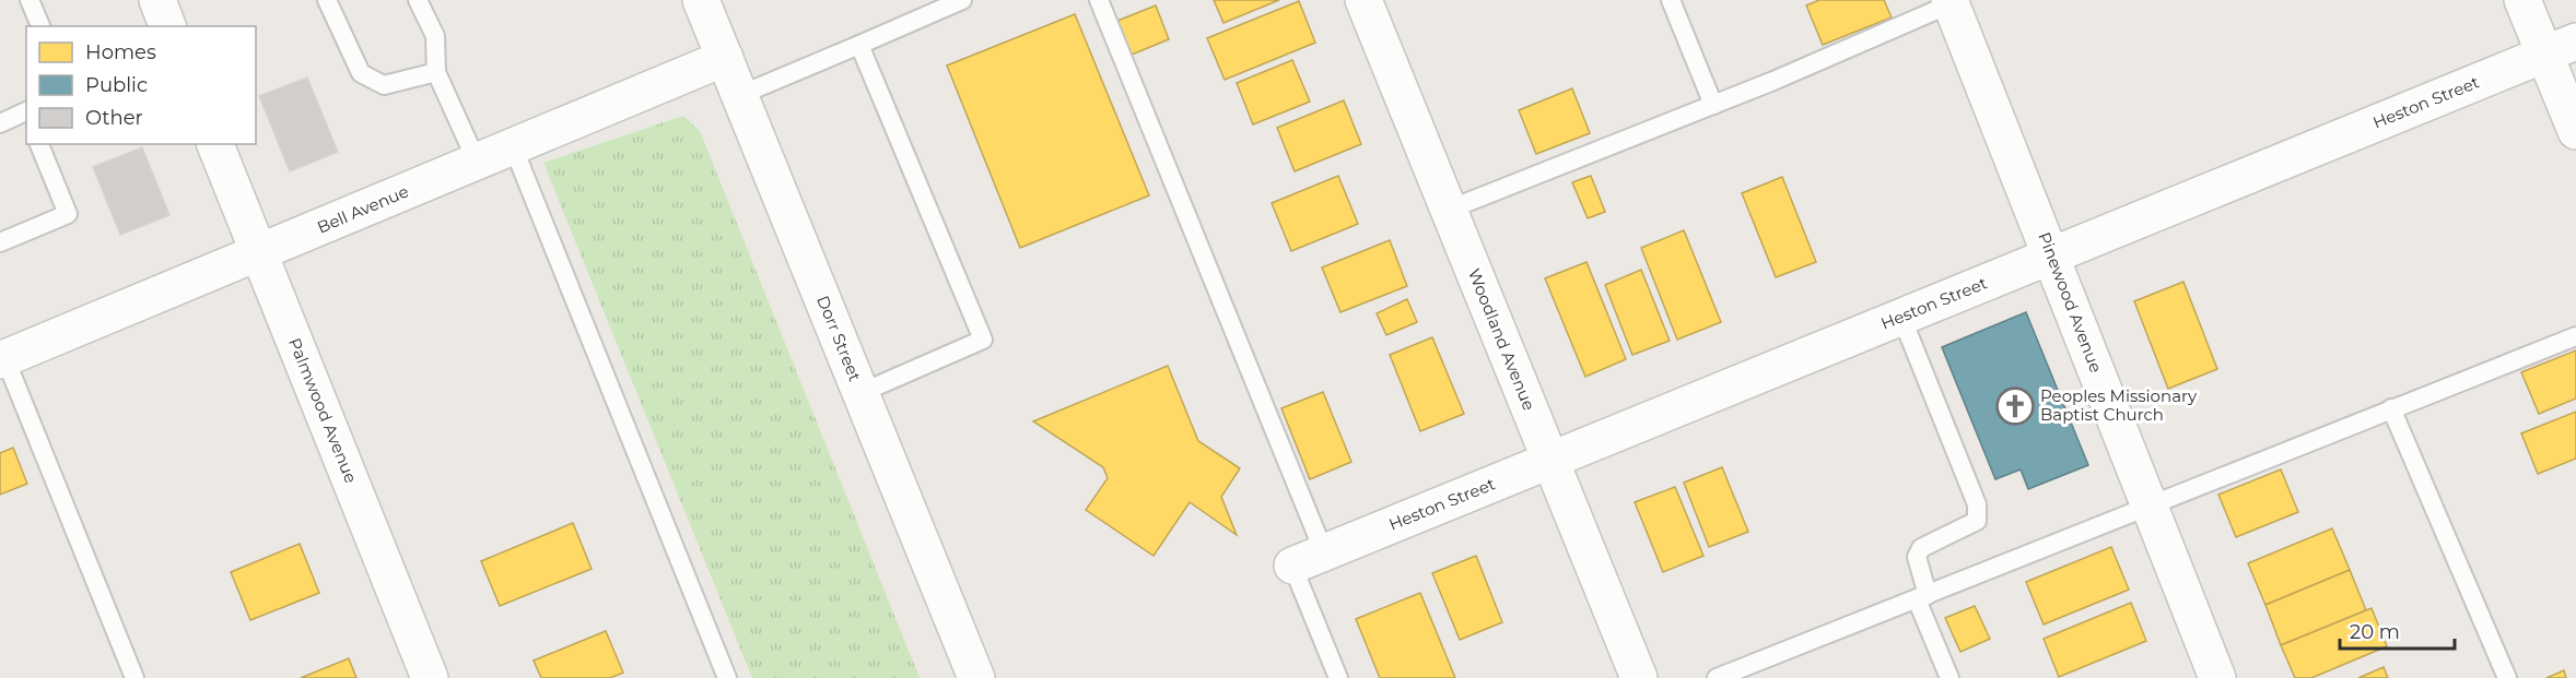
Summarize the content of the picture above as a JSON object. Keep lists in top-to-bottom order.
{
  "streets": {
    "street": [
      "Heston Street",
      "Bell Avenue",
      "Pinewood Avenue",
      "Dorr Street",
      "Woodland Avenue",
      "Palmwood Avenue"
    ]
  },
  "crossings": [
    ["Heston Street", "Pinewood Avenue"],
    ["Heston Street", "Woodland Avenue"],
    ["Bell Avenue", "Dorr Street"],
    ["Bell Avenue", "Palmwood Avenue"]
  ],
  "places": {
    "church": ["Peoples Missionary Baptist Church"]
  },
  "legend": ["Homes", "Public", "Other"],
  "scale_bar": "20 m"
}
